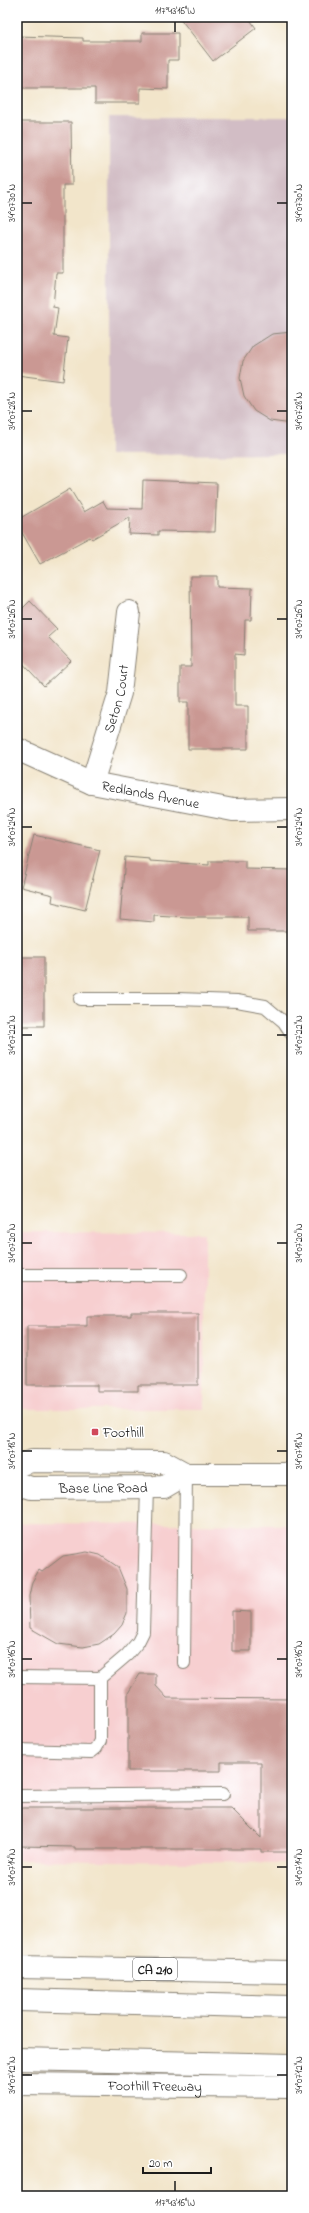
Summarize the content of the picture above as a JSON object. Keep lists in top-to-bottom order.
{
  "streets": {
    "main road": [
      "Seton Court",
      "Redlands Avenue",
      "Base Line Road",
      "CA 210",
      "Foothill Freeway"
    ]
  },
  "crossings": [
    ["Seton Court", "Redlands Avenue"]
  ],
  "places": {
    "transit": ["Foothill"]
  },
  "scale_bar": "20 m",
  "coordinates": [
    "117°43'16\"W",
    "34°07'30\"N",
    "34°07'28\"N",
    "34°07'26\"N",
    "34°07'24\"N",
    "34°07'22\"N",
    "34°07'20\"N",
    "34°07'18\"N",
    "34°07'16\"N",
    "34°07'14\"N",
    "34°07'12\"N"
  ]
}
